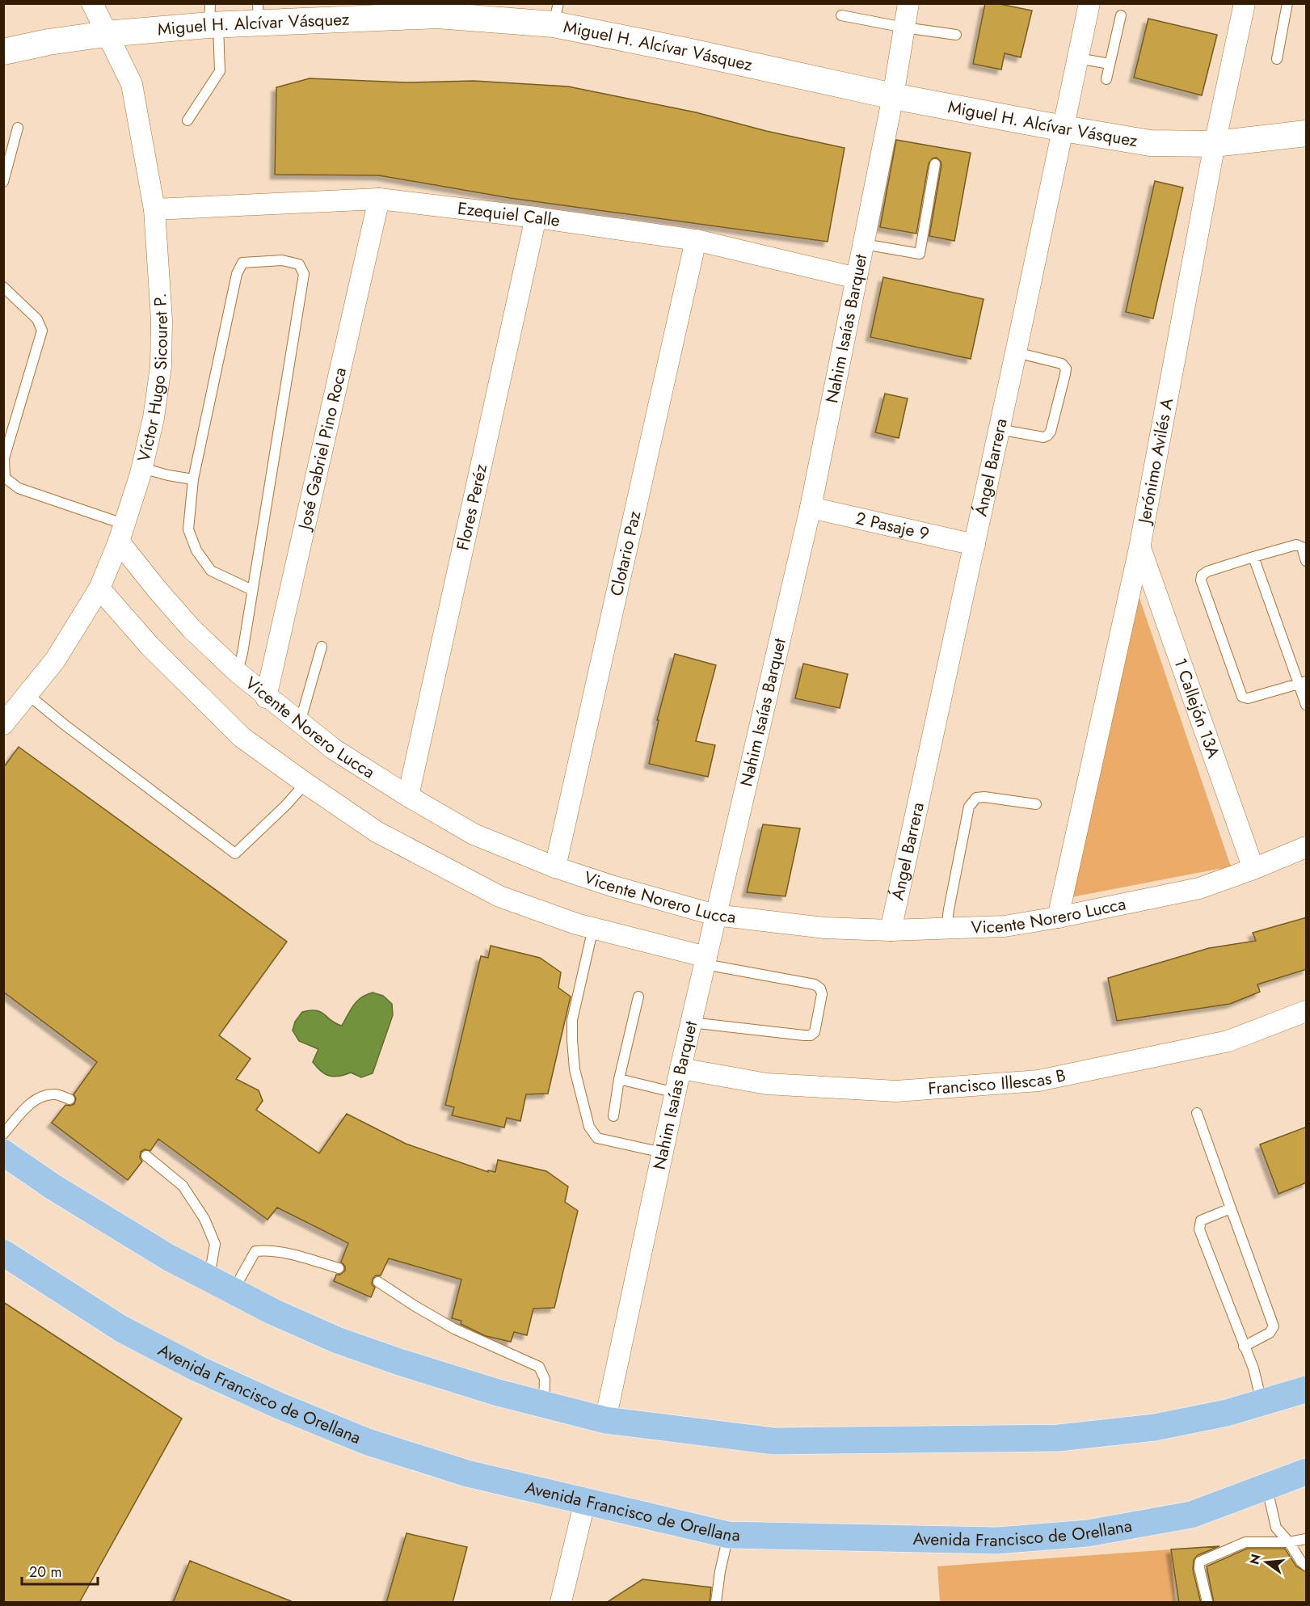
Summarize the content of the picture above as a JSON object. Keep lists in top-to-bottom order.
{
  "streets": {
    "main road": ["Avenida Francisco de Orellana"],
    "street": [
      "Miguel H. Alcívar Vásquez",
      "Ezequiel Calle",
      "Nahim Isaías Barquet",
      "Víctor Hugo Sicouret P.",
      "José Gabriel Pino Roca",
      "Jerónimo Avilés A",
      "Ángel Barrera",
      "Flores Peréz",
      "2 Pasaje 9",
      "Clotario Paz",
      "1 Callejón 13A",
      "Vicente Norero Lucca",
      "Francisco Illescas B"
    ]
  },
  "crossings": [
    ["Miguel H. Alcívar Vásquez", "Nahim Isaías Barquet"],
    ["Miguel H. Alcívar Vásquez", "Víctor Hugo Sicouret P."],
    ["Miguel H. Alcívar Vásquez", "Jerónimo Avilés A"],
    ["Miguel H. Alcívar Vásquez", "Ángel Barrera"],
    ["Ezequiel Calle", "Nahim Isaías Barquet"],
    ["Ezequiel Calle", "Víctor Hugo Sicouret P."],
    ["Ezequiel Calle", "José Gabriel Pino Roca"],
    ["Ezequiel Calle", "Flores Peréz"],
    ["Ezequiel Calle", "Clotario Paz"],
    ["Nahim Isaías Barquet", "2 Pasaje 9"],
    ["Nahim Isaías Barquet", "Vicente Norero Lucca"],
    ["Nahim Isaías Barquet", "Francisco Illescas B"],
    ["Víctor Hugo Sicouret P.", "Vicente Norero Lucca"],
    ["José Gabriel Pino Roca", "Vicente Norero Lucca"],
    ["Jerónimo Avilés A", "1 Callejón 13A"],
    ["Jerónimo Avilés A", "Vicente Norero Lucca"],
    ["Ángel Barrera", "2 Pasaje 9"],
    ["Ángel Barrera", "Vicente Norero Lucca"],
    ["Flores Peréz", "Vicente Norero Lucca"],
    ["Clotario Paz", "Vicente Norero Lucca"],
    ["1 Callejón 13A", "Vicente Norero Lucca"]
  ],
  "scale_bar": "20 m",
  "north": "left"
}
